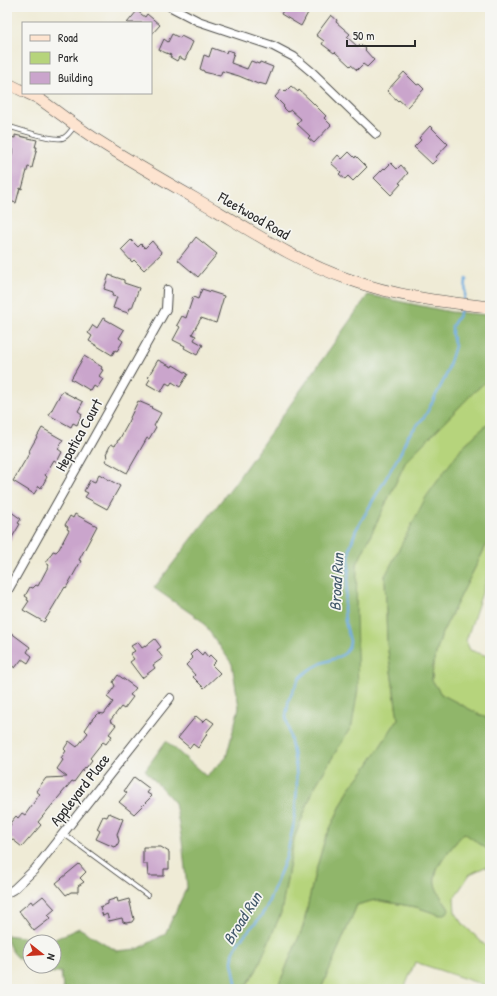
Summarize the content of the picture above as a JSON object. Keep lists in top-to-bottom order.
{
  "streets": {
    "main road": ["Fleetwood Road"],
    "street": ["Hepatica Court", "Appleyard Place"]
  },
  "water": ["Broad Run"],
  "legend": ["Road", "Park", "Building"],
  "scale_bar": "50 m",
  "north": "right"
}
